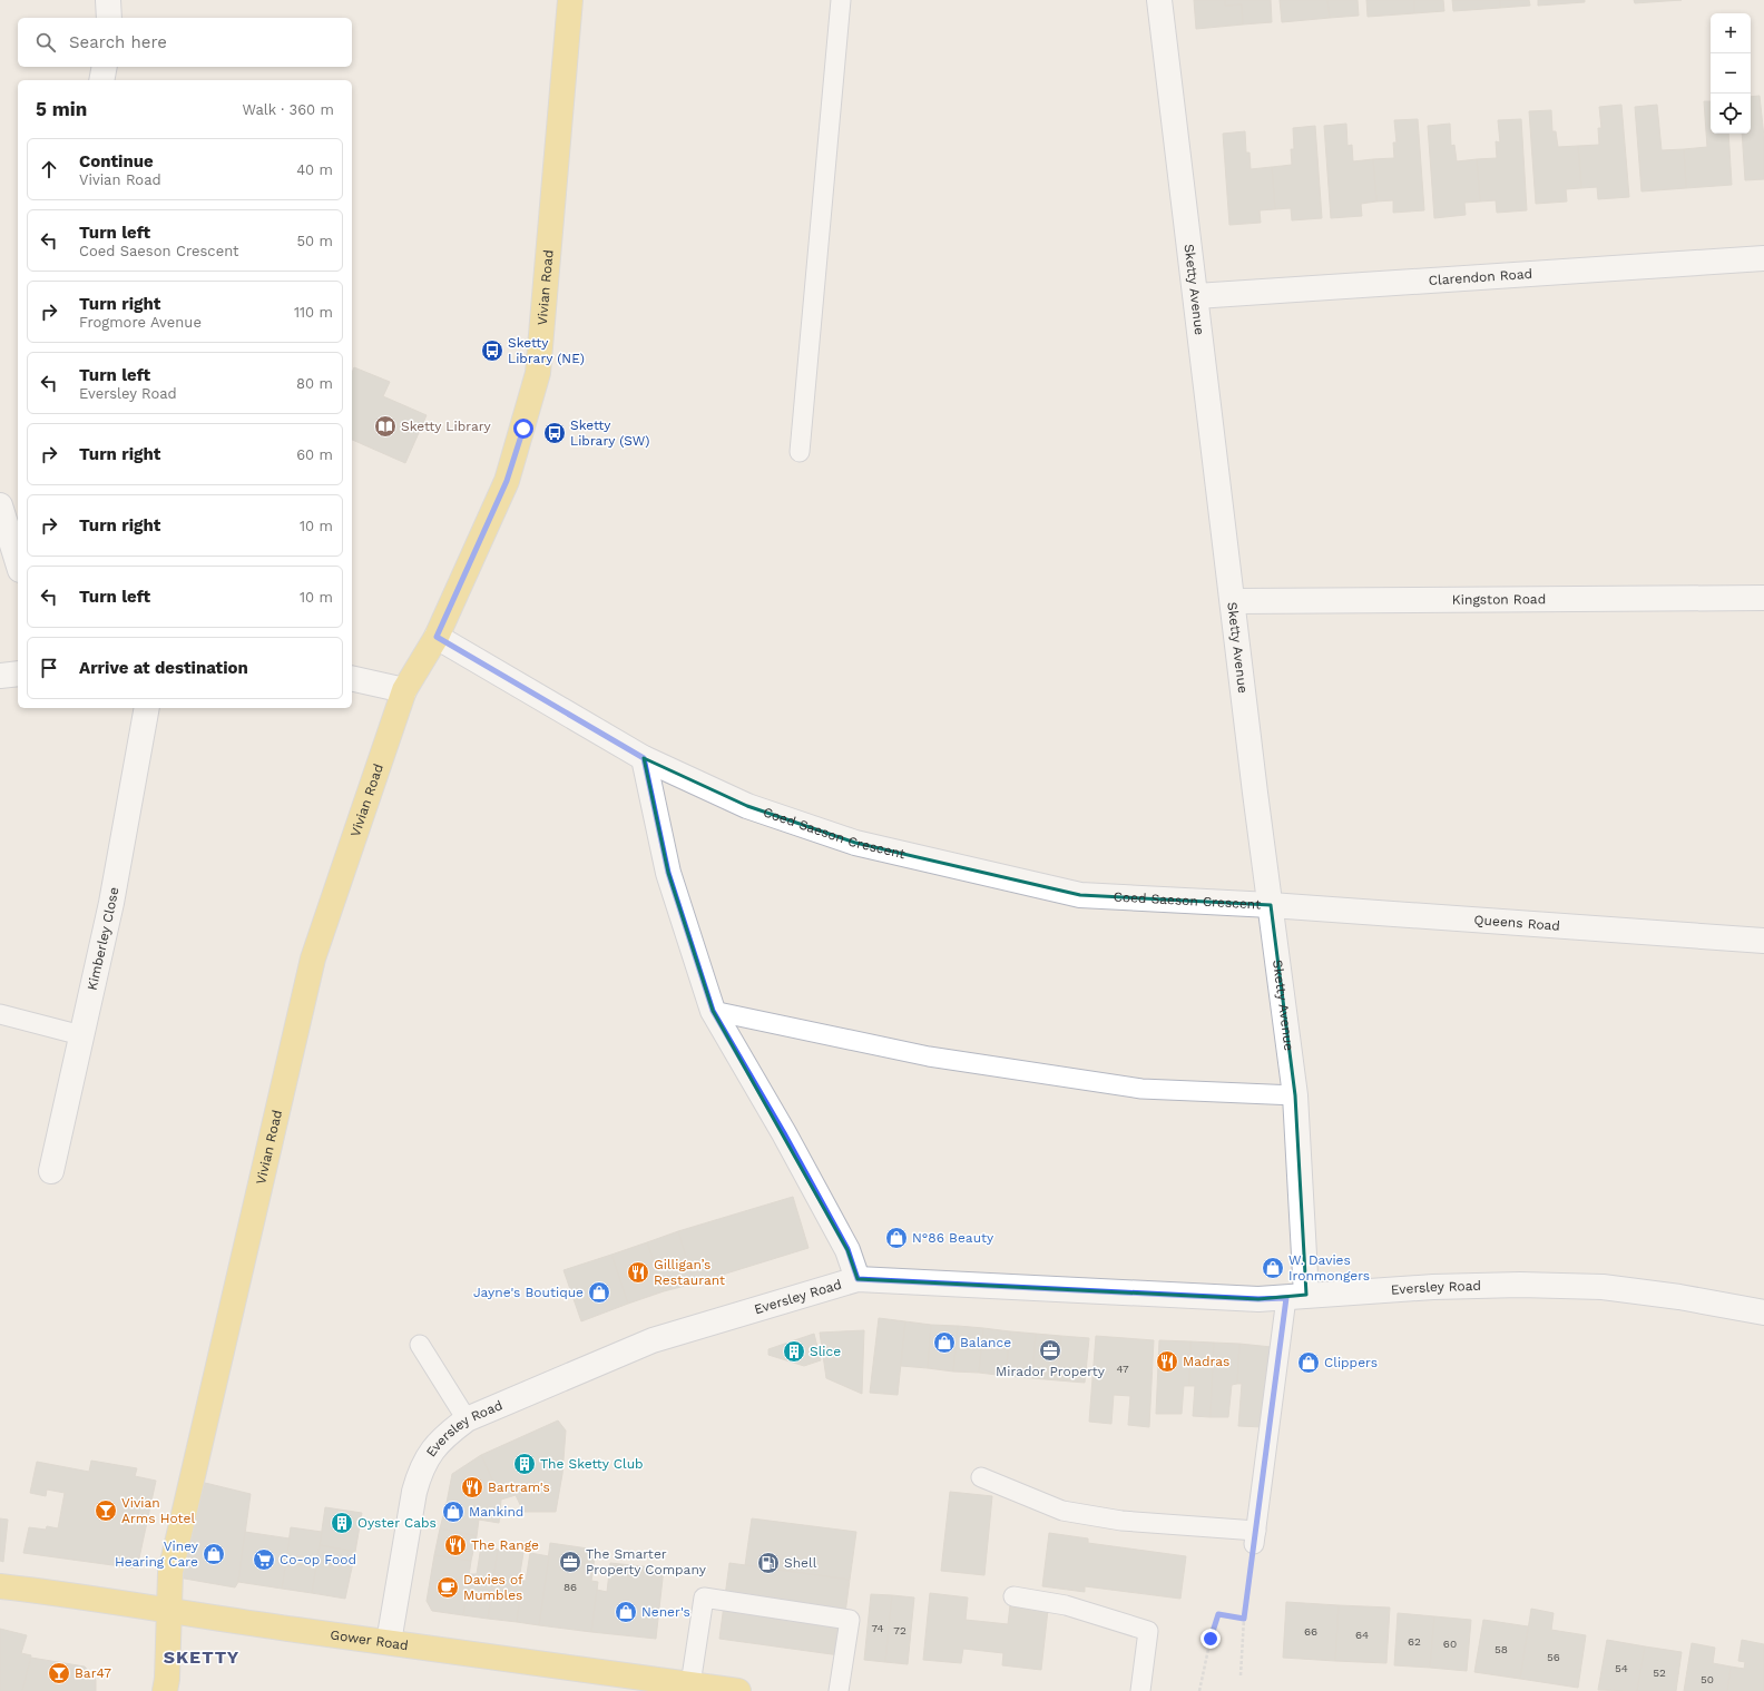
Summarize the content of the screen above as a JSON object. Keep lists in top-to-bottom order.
{
  "streets": {
    "main road": ["Vivian Road", "Gower Road"],
    "street": [
      "Clarendon Road",
      "Sketty Avenue",
      "Kingston Road",
      "Coed Saeson Crescent",
      "Queens Road",
      "Kimberley Close",
      "Eversley Road"
    ]
  },
  "crossings": [
    ["Clarendon Road", "Sketty Avenue"],
    ["Vivian Road", "Coed Saeson Crescent"],
    ["Vivian Road", "Gower Road"],
    ["Sketty Avenue", "Kingston Road"],
    ["Sketty Avenue", "Coed Saeson Crescent"],
    ["Sketty Avenue", "Queens Road"],
    ["Sketty Avenue", "Eversley Road"],
    ["Coed Saeson Crescent", "Queens Road"],
    ["Eversley Road", "Gower Road"]
  ],
  "districts": ["SKETTY"],
  "places": {
    "bus stop": ["Sketty Library (NE)", "Sketty Library (SW)"],
    "library": ["Sketty Library"],
    "shop": [
      "N°86 Beauty",
      "W. Davies Ironmongers",
      "Jayne's Boutique",
      "Balance",
      "Clippers",
      "Mankind",
      "Viney Hearing Care",
      "Nener's"
    ],
    "restaurant": [
      "Gilligan’s Restaurant",
      "Madras",
      "Bartram's",
      "The Range"
    ],
    "office": ["Mirador Property", "The Smarter Property Company"],
    "building": ["Slice", "The Sketty Club", "Oyster Cabs"],
    "bar": ["Vivian Arms Hotel", "Bar47"],
    "supermarket": ["Co-op Food"],
    "fuel station": ["Shell"],
    "cafe": ["Davies of Mumbles"]
  },
  "house_numbers": [
    "47",
    "86",
    "74",
    "72",
    "66",
    "64",
    "62",
    "60",
    "58",
    "56",
    "54",
    "52",
    "50"
  ],
  "page": {
    "map_buttons": ["+", "−"],
    "search": "Search here",
    "heading": ["5 min", "Walk · 360 m"],
    "list": [
      ["Continue", "Vivian Road", "40 m"],
      ["Turn left", "Coed Saeson Crescent", "50 m"],
      ["Turn right", "Frogmore Avenue", "110 m"],
      ["Turn left", "Eversley Road", "80 m"],
      ["Turn right", "60 m"],
      ["Turn right", "10 m"],
      ["Turn left", "10 m"],
      "Arrive at destination"
    ]
  }
}
